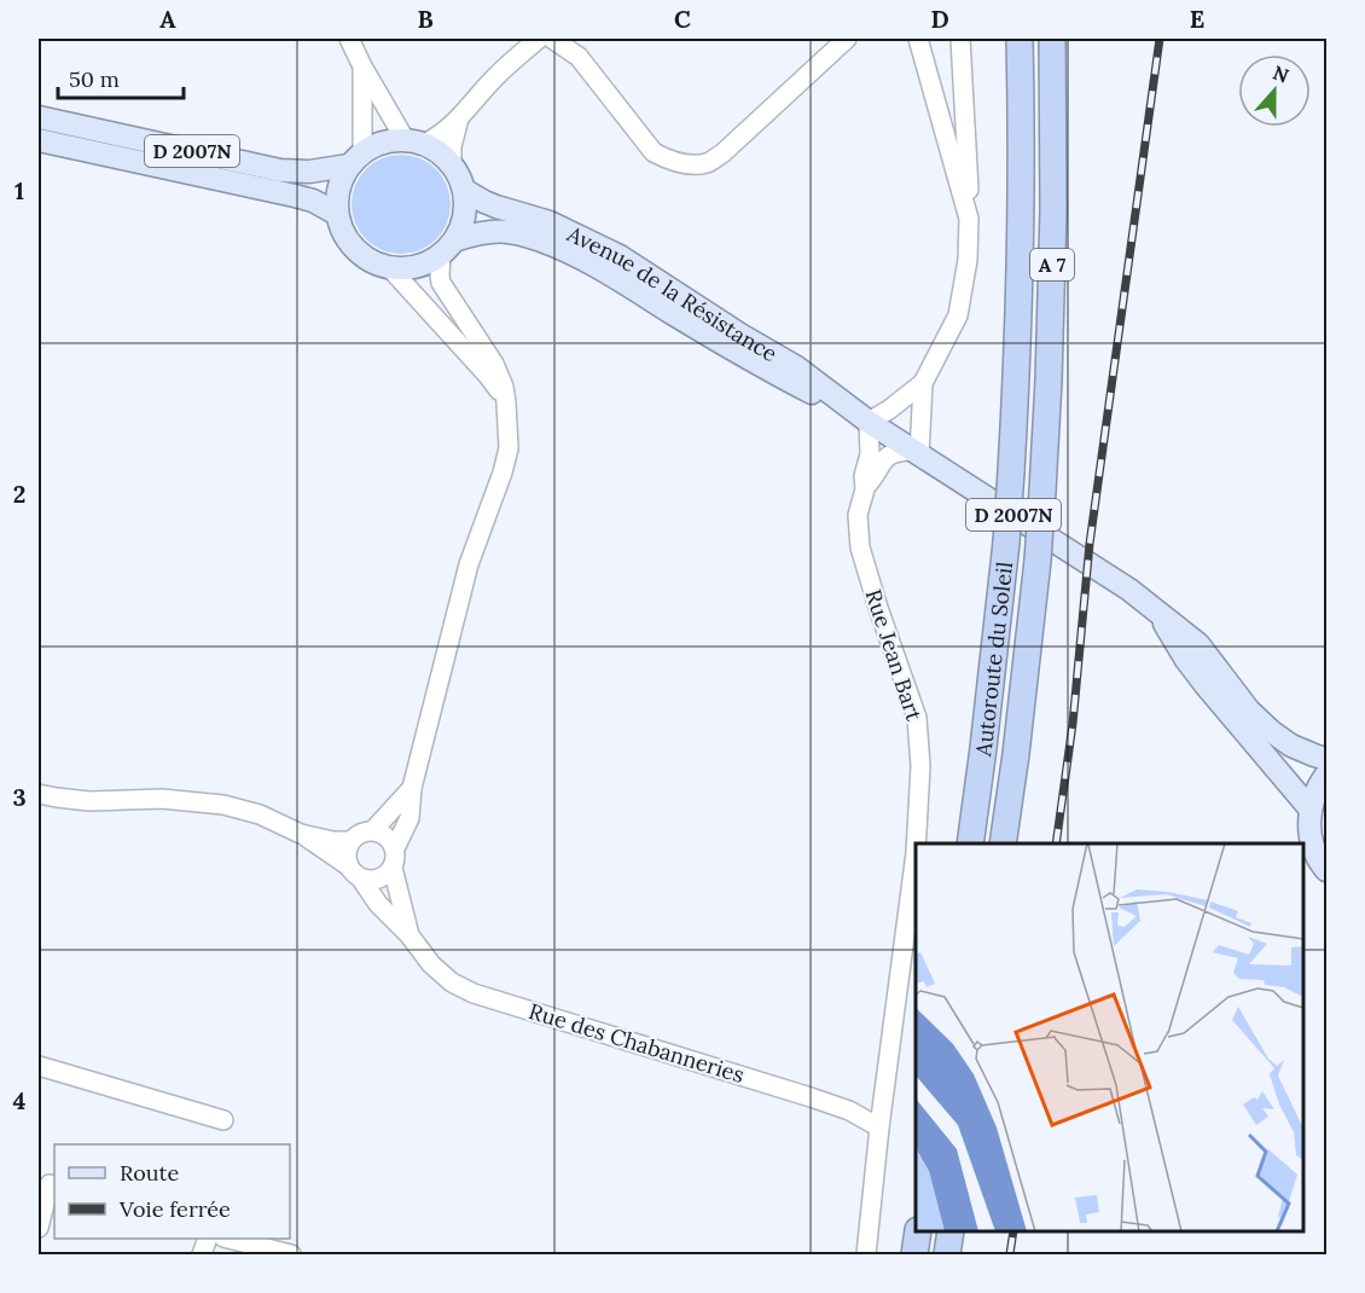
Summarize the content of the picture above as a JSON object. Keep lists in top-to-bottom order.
{
  "streets": {
    "highway": ["A 7", "Autoroute du Soleil"],
    "main road": ["D 2007N", "Avenue de la Résistance"],
    "street": ["Rue Jean Bart", "Rue des Chabanneries"]
  },
  "crossings": [
    ["D 2007N", "Avenue de la Résistance"],
    ["Avenue de la Résistance", "Rue Jean Bart"],
    ["Rue Jean Bart", "Rue des Chabanneries"]
  ],
  "legend": ["Route", "Voie ferrée"],
  "scale_bar": "50 m",
  "north": "top",
  "grid": {
    "columns": [
      "A",
      "B",
      "C",
      "D",
      "E"
    ],
    "rows": [
      "1",
      "2",
      "3",
      "4"
    ]
  }
}
